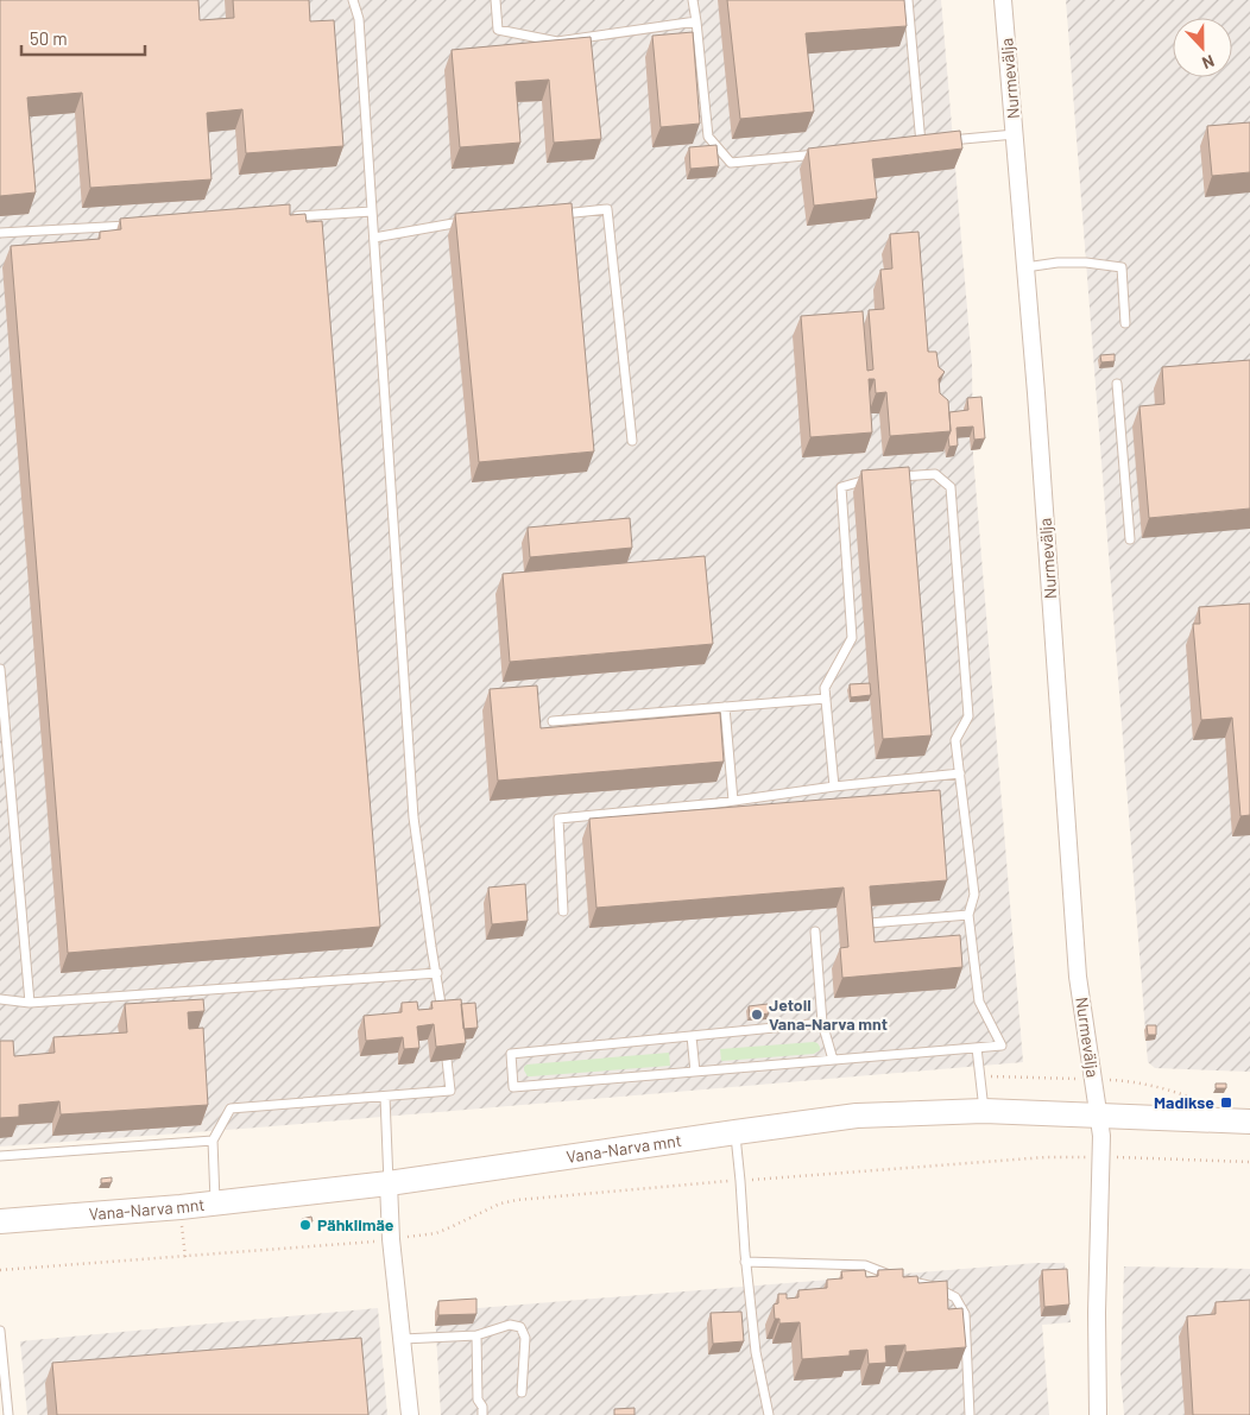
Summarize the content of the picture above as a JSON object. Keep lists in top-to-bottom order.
{
  "streets": {
    "main road": ["Vana-Narva mnt"],
    "street": ["Nurmevälja"]
  },
  "crossings": [
    ["Nurmevälja", "Vana-Narva mnt"]
  ],
  "places": {
    "other": ["Jetoil Vana-Narva mnt", "Pähklimäe"],
    "transit": ["Madikse"]
  },
  "scale_bar": "50 m",
  "north": "bottom"
}
